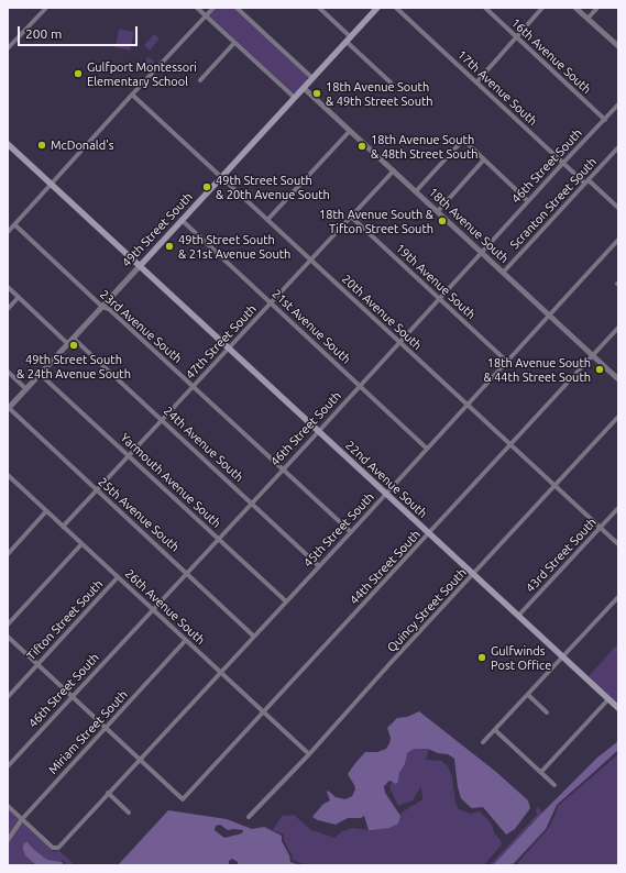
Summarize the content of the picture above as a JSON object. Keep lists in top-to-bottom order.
{
  "streets": {
    "main road": ["49th Street South", "22nd Avenue South"],
    "street": [
      "16th Avenue South",
      "17th Avenue South",
      "46th Street South",
      "Scranton Street South",
      "18th Avenue South",
      "19th Avenue South",
      "20th Avenue South",
      "23rd Avenue South",
      "21st Avenue South",
      "47th Street South",
      "24th Avenue South",
      "Yarmouth Avenue South",
      "25th Avenue South",
      "45th Street South",
      "43rd Street South",
      "44th Street South",
      "26th Avenue South",
      "Quincy Street South",
      "Tifton Street South",
      "Miriam Street South"
    ]
  },
  "crossings": [
    ["16th Avenue South", "46th Street South"],
    ["17th Avenue South", "46th Street South"],
    ["17th Avenue South", "Scranton Street South"],
    ["46th Street South", "18th Avenue South"],
    ["46th Street South", "19th Avenue South"],
    ["46th Street South", "20th Avenue South"],
    ["46th Street South", "23rd Avenue South"],
    ["46th Street South", "21st Avenue South"],
    ["46th Street South", "24th Avenue South"],
    ["46th Street South", "22nd Avenue South"],
    ["46th Street South", "Yarmouth Avenue South"],
    ["46th Street South", "25th Avenue South"],
    ["46th Street South", "26th Avenue South"],
    ["Scranton Street South", "18th Avenue South"],
    ["18th Avenue South", "49th Street South"],
    ["18th Avenue South", "47th Street South"],
    ["18th Avenue South", "45th Street South"],
    ["18th Avenue South", "44th Street South"],
    ["49th Street South", "20th Avenue South"],
    ["49th Street South", "23rd Avenue South"],
    ["49th Street South", "21st Avenue South"],
    ["49th Street South", "24th Avenue South"],
    ["49th Street South", "22nd Avenue South"],
    ["49th Street South", "Yarmouth Avenue South"],
    ["49th Street South", "25th Avenue South"],
    ["19th Avenue South", "47th Street South"],
    ["19th Avenue South", "45th Street South"],
    ["20th Avenue South", "47th Street South"],
    ["20th Avenue South", "45th Street South"],
    ["20th Avenue South", "43rd Street South"],
    ["20th Avenue South", "44th Street South"],
    ["20th Avenue South", "Quincy Street South"],
    ["23rd Avenue South", "47th Street South"],
    ["23rd Avenue South", "45th Street South"],
    ["21st Avenue South", "47th Street South"],
    ["21st Avenue South", "45th Street South"],
    ["47th Street South", "24th Avenue South"],
    ["47th Street South", "22nd Avenue South"],
    ["47th Street South", "Yarmouth Avenue South"],
    ["47th Street South", "25th Avenue South"],
    ["47th Street South", "26th Avenue South"],
    ["24th Avenue South", "45th Street South"],
    ["22nd Avenue South", "45th Street South"],
    ["22nd Avenue South", "43rd Street South"],
    ["22nd Avenue South", "44th Street South"],
    ["22nd Avenue South", "Quincy Street South"],
    ["Yarmouth Avenue South", "45th Street South"],
    ["25th Avenue South", "45th Street South"],
    ["45th Street South", "44th Street South"],
    ["45th Street South", "26th Avenue South"],
    ["45th Street South", "Miriam Street South"],
    ["44th Street South", "26th Avenue South"],
    ["26th Avenue South", "Quincy Street South"],
    ["26th Avenue South", "Tifton Street South"],
    ["26th Avenue South", "Miriam Street South"]
  ],
  "places": [
    "Gulfport Montessori Elementary School",
    "18th Avenue South & 49th Street South",
    "McDonald's",
    "18th Avenue South & 48th Street South",
    "49th Street South & 20th Avenue South",
    "18th Avenue South & Tifton Street South",
    "49th Street South & 21st Avenue South",
    "49th Street South & 24th Avenue South",
    "18th Avenue South & 44th Street South",
    "Gulfwinds Post Office"
  ],
  "scale_bar": "200 m"
}
